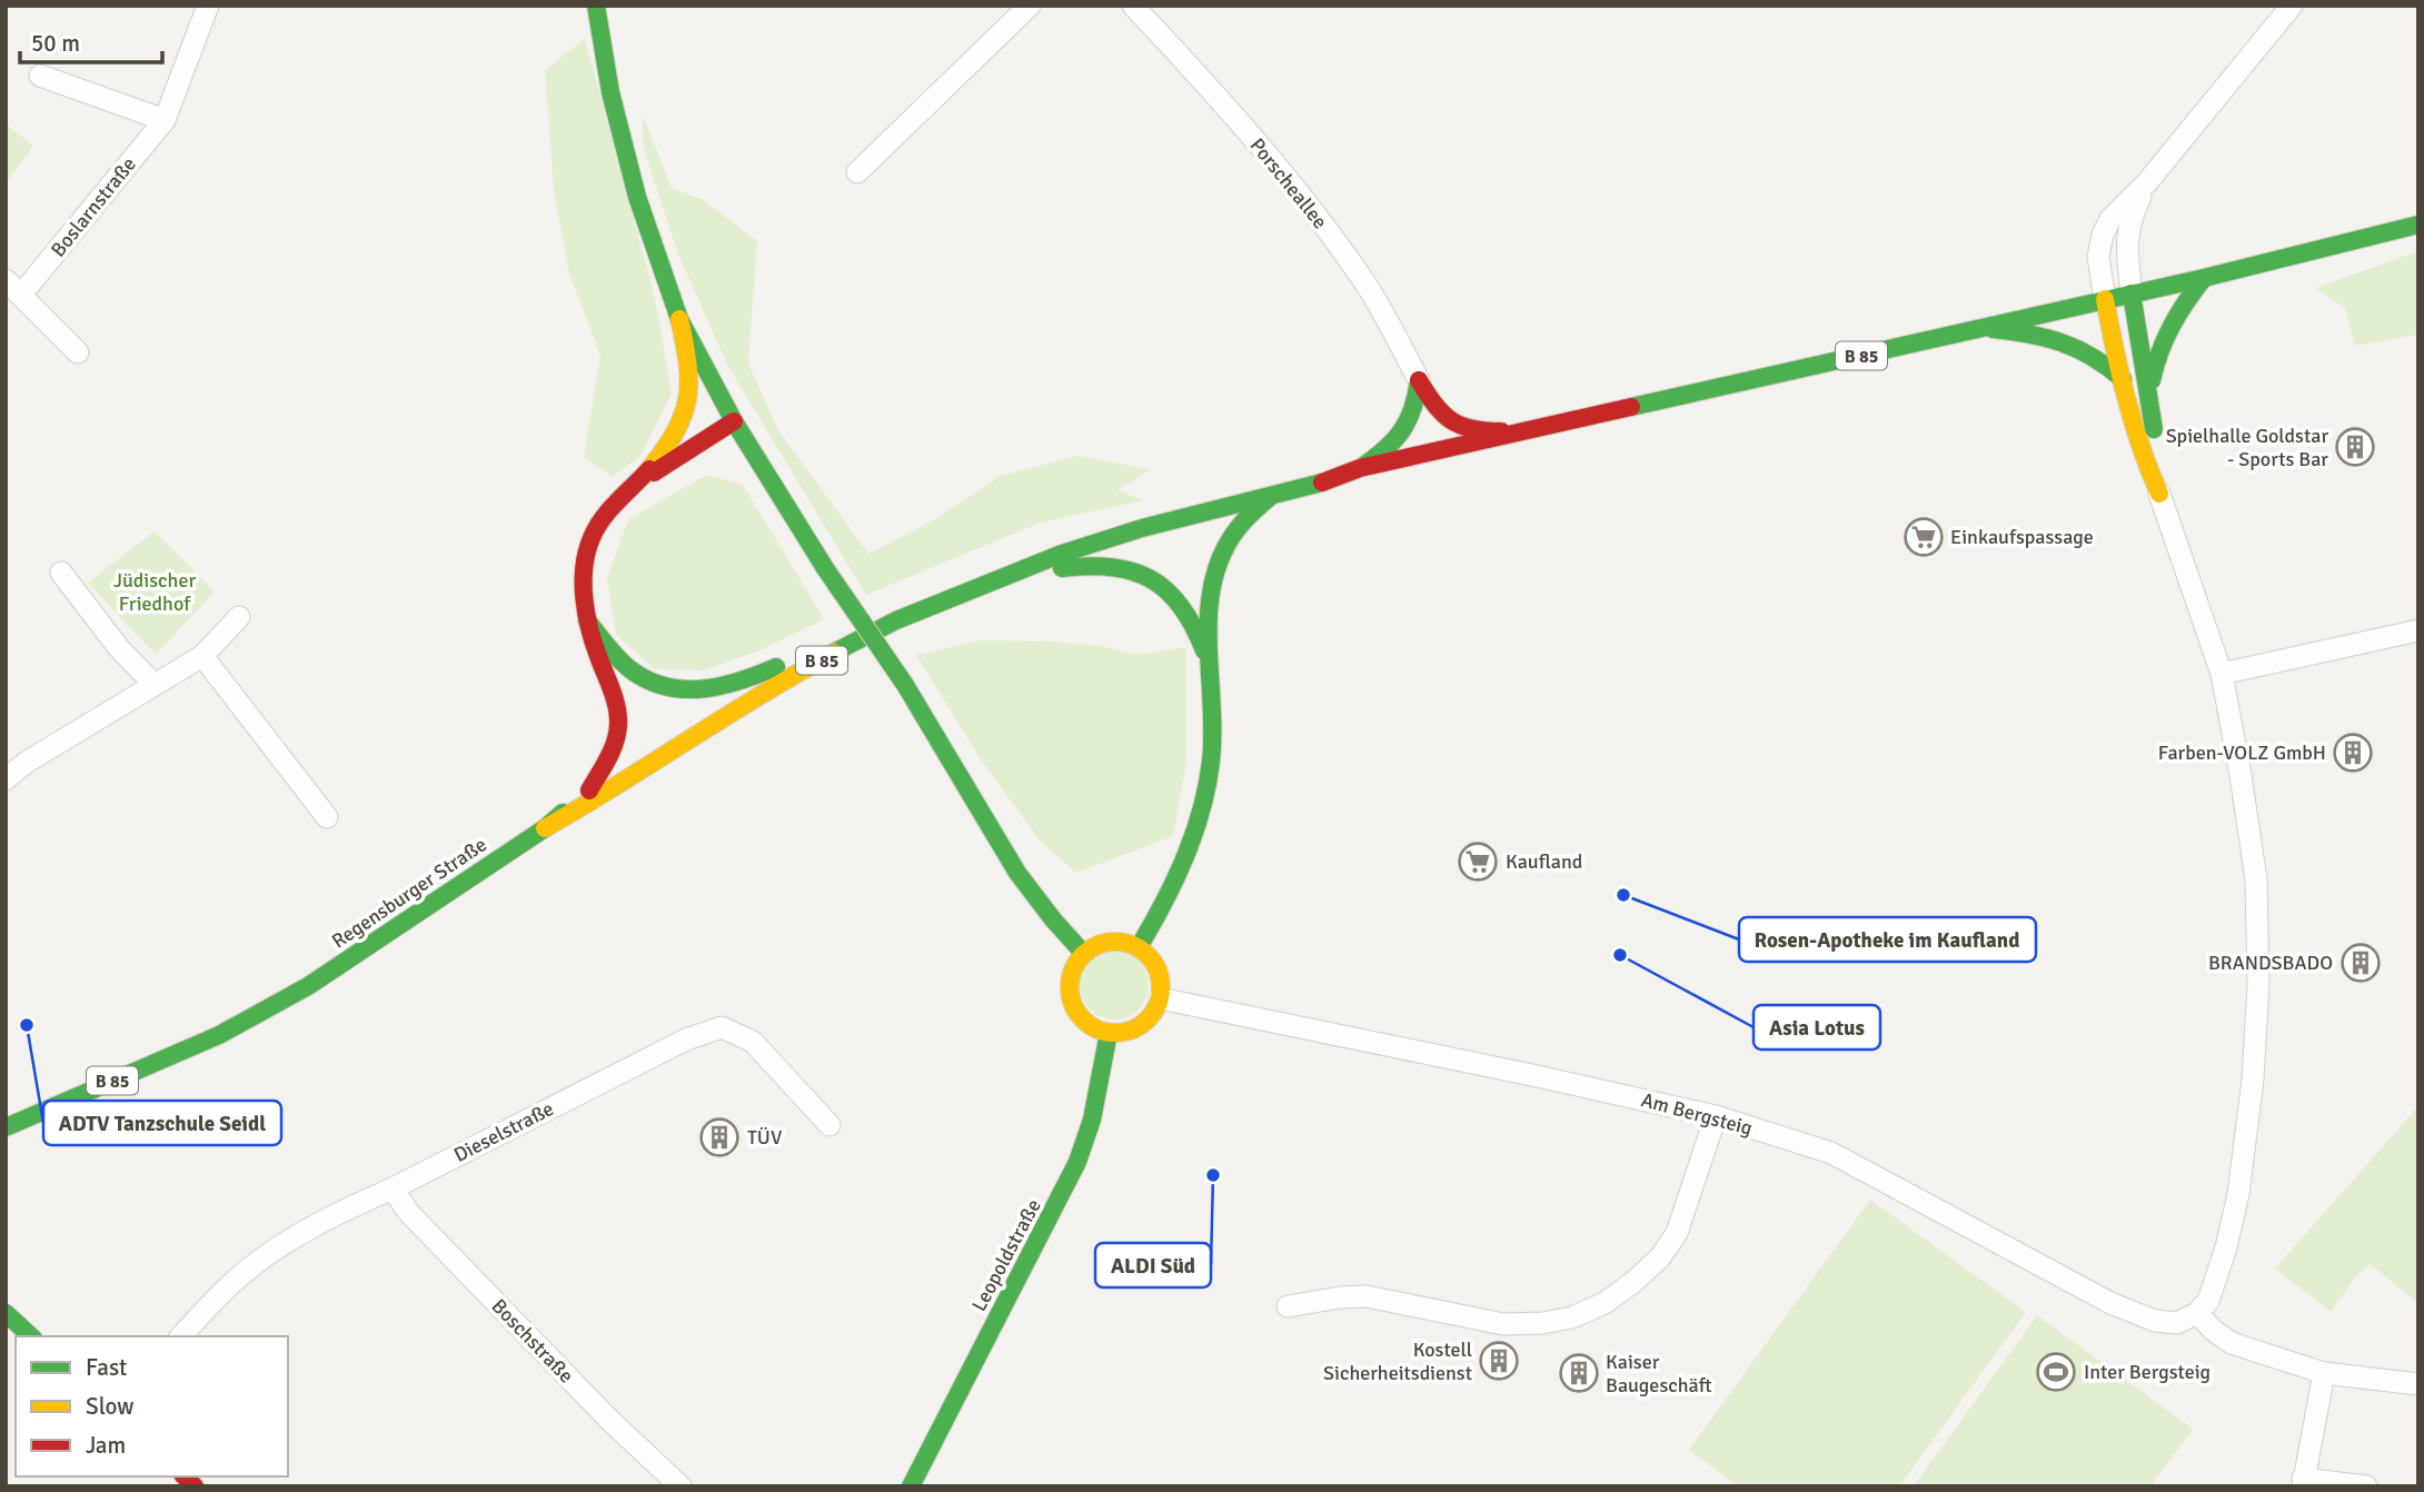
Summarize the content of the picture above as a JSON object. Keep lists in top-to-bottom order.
{
  "streets": {
    "main road": ["B 85", "Regensburger Straße", "Leopoldstraße"],
    "street": [
      "Porscheallee",
      "Boslarnstraße",
      "Am Bergsteig",
      "Dieselstraße",
      "Boschstraße"
    ]
  },
  "crossings": [
    ["B 85", "Regensburger Straße"],
    ["Am Bergsteig", "Leopoldstraße"],
    ["Dieselstraße", "Boschstraße"]
  ],
  "parks": ["Jüdischer Friedhof"],
  "places": {
    "building": [
      "Spielhalle Goldstar - Sports Bar",
      "Farben-VOLZ GmbH",
      "BRANDSBADO",
      "TÜV",
      "Kostell Sicherheitsdienst",
      "Kaiser Baugeschäft"
    ],
    "supermarket": ["Einkaufspassage", "Kaufland"],
    "other": [
      "Rosen-Apotheke im Kaufland",
      "Asia Lotus",
      "ADTV Tanzschule Seidl",
      "ALDI Süd"
    ],
    "sports": ["Inter Bergsteig"]
  },
  "legend": ["Fast", "Slow", "Jam"],
  "scale_bar": "50 m"
}
